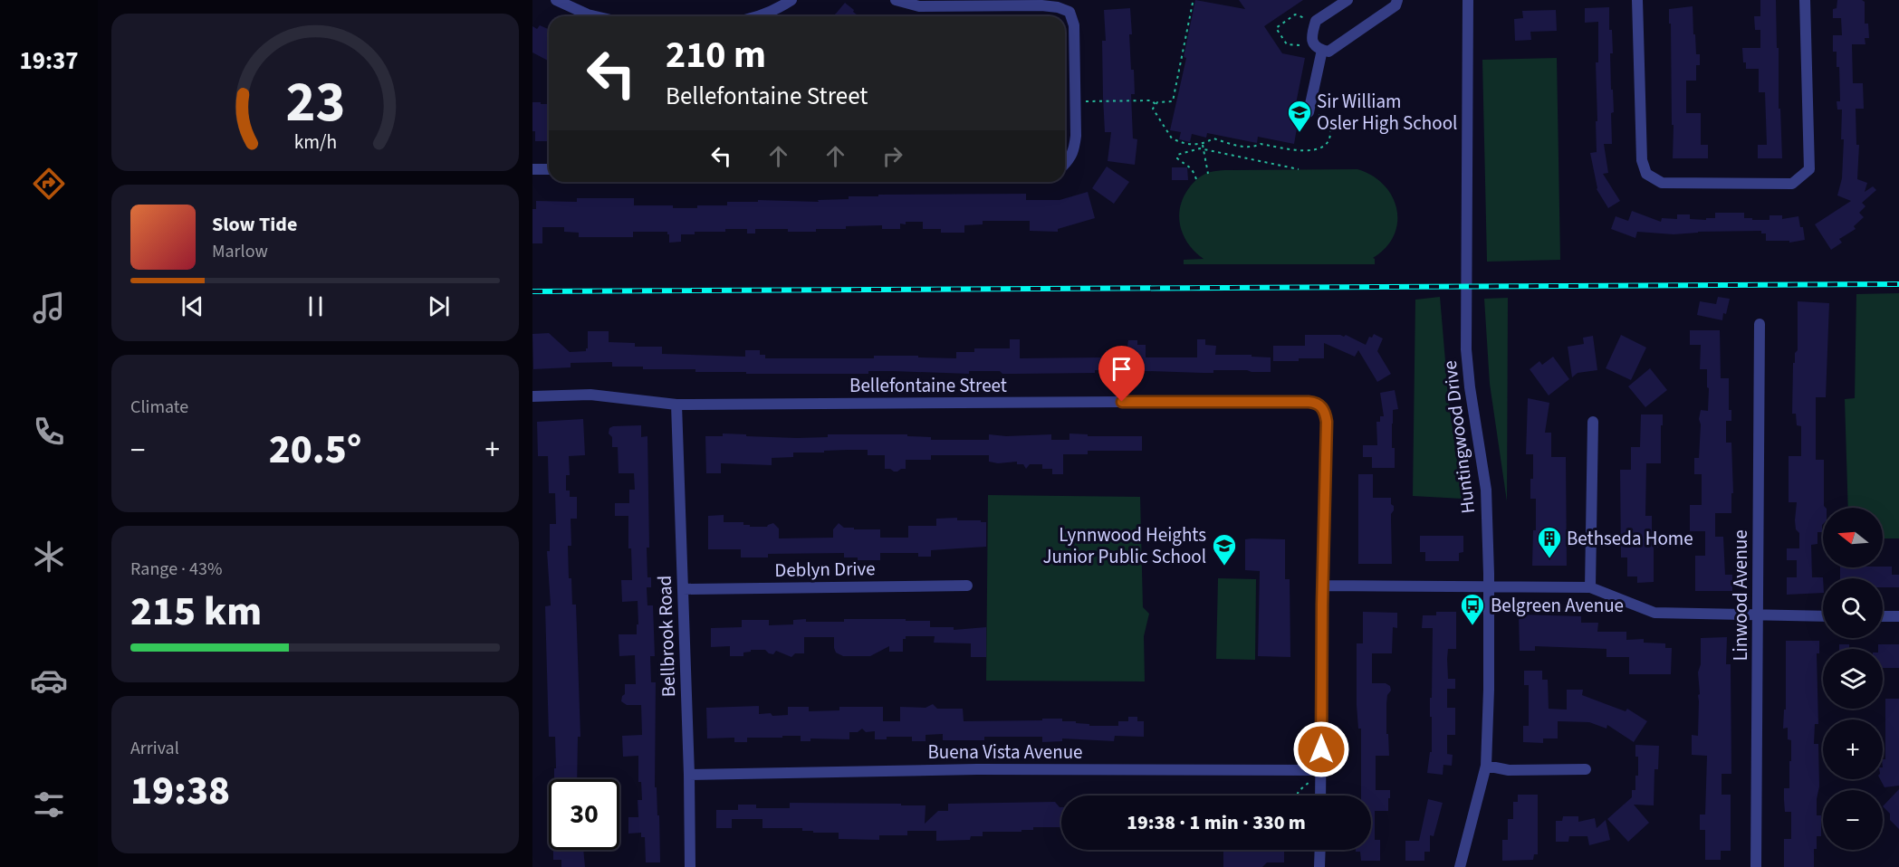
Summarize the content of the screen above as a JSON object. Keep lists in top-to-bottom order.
{
  "streets": {
    "street": [
      "Bellefontaine Street",
      "Huntingwood Drive",
      "Deblyn Drive",
      "Linwood Avenue",
      "Bellbrook Road",
      "Buena Vista Avenue"
    ]
  },
  "crossings": [
    ["Bellefontaine Street", "Bellbrook Road"],
    ["Deblyn Drive", "Bellbrook Road"],
    ["Bellbrook Road", "Buena Vista Avenue"]
  ],
  "places": {
    "school or university": ["Sir William Osler High School", "Lynnwood Heights Junior Public School"],
    "building": ["Bethseda Home"],
    "bus stop": ["Belgreen Avenue"]
  },
  "north": "left",
  "page": {
    "tabs": "19:37",
    "turn": ["210 m", "Bellefontaine Street"],
    "song": ["Slow Tide", "Marlow"],
    "tile": [
      "Climate",
      ["Range · 43%", "215 km"],
      ["Arrival", "19:38"]
    ],
    "heat": ["−", "20.5°", "+"],
    "map_buttons": ["+", "−"],
    "limit": "30",
    "trip": "19:38 · 1 min · 330 m",
    "gauge": ["23", "km/h"]
  }
}
